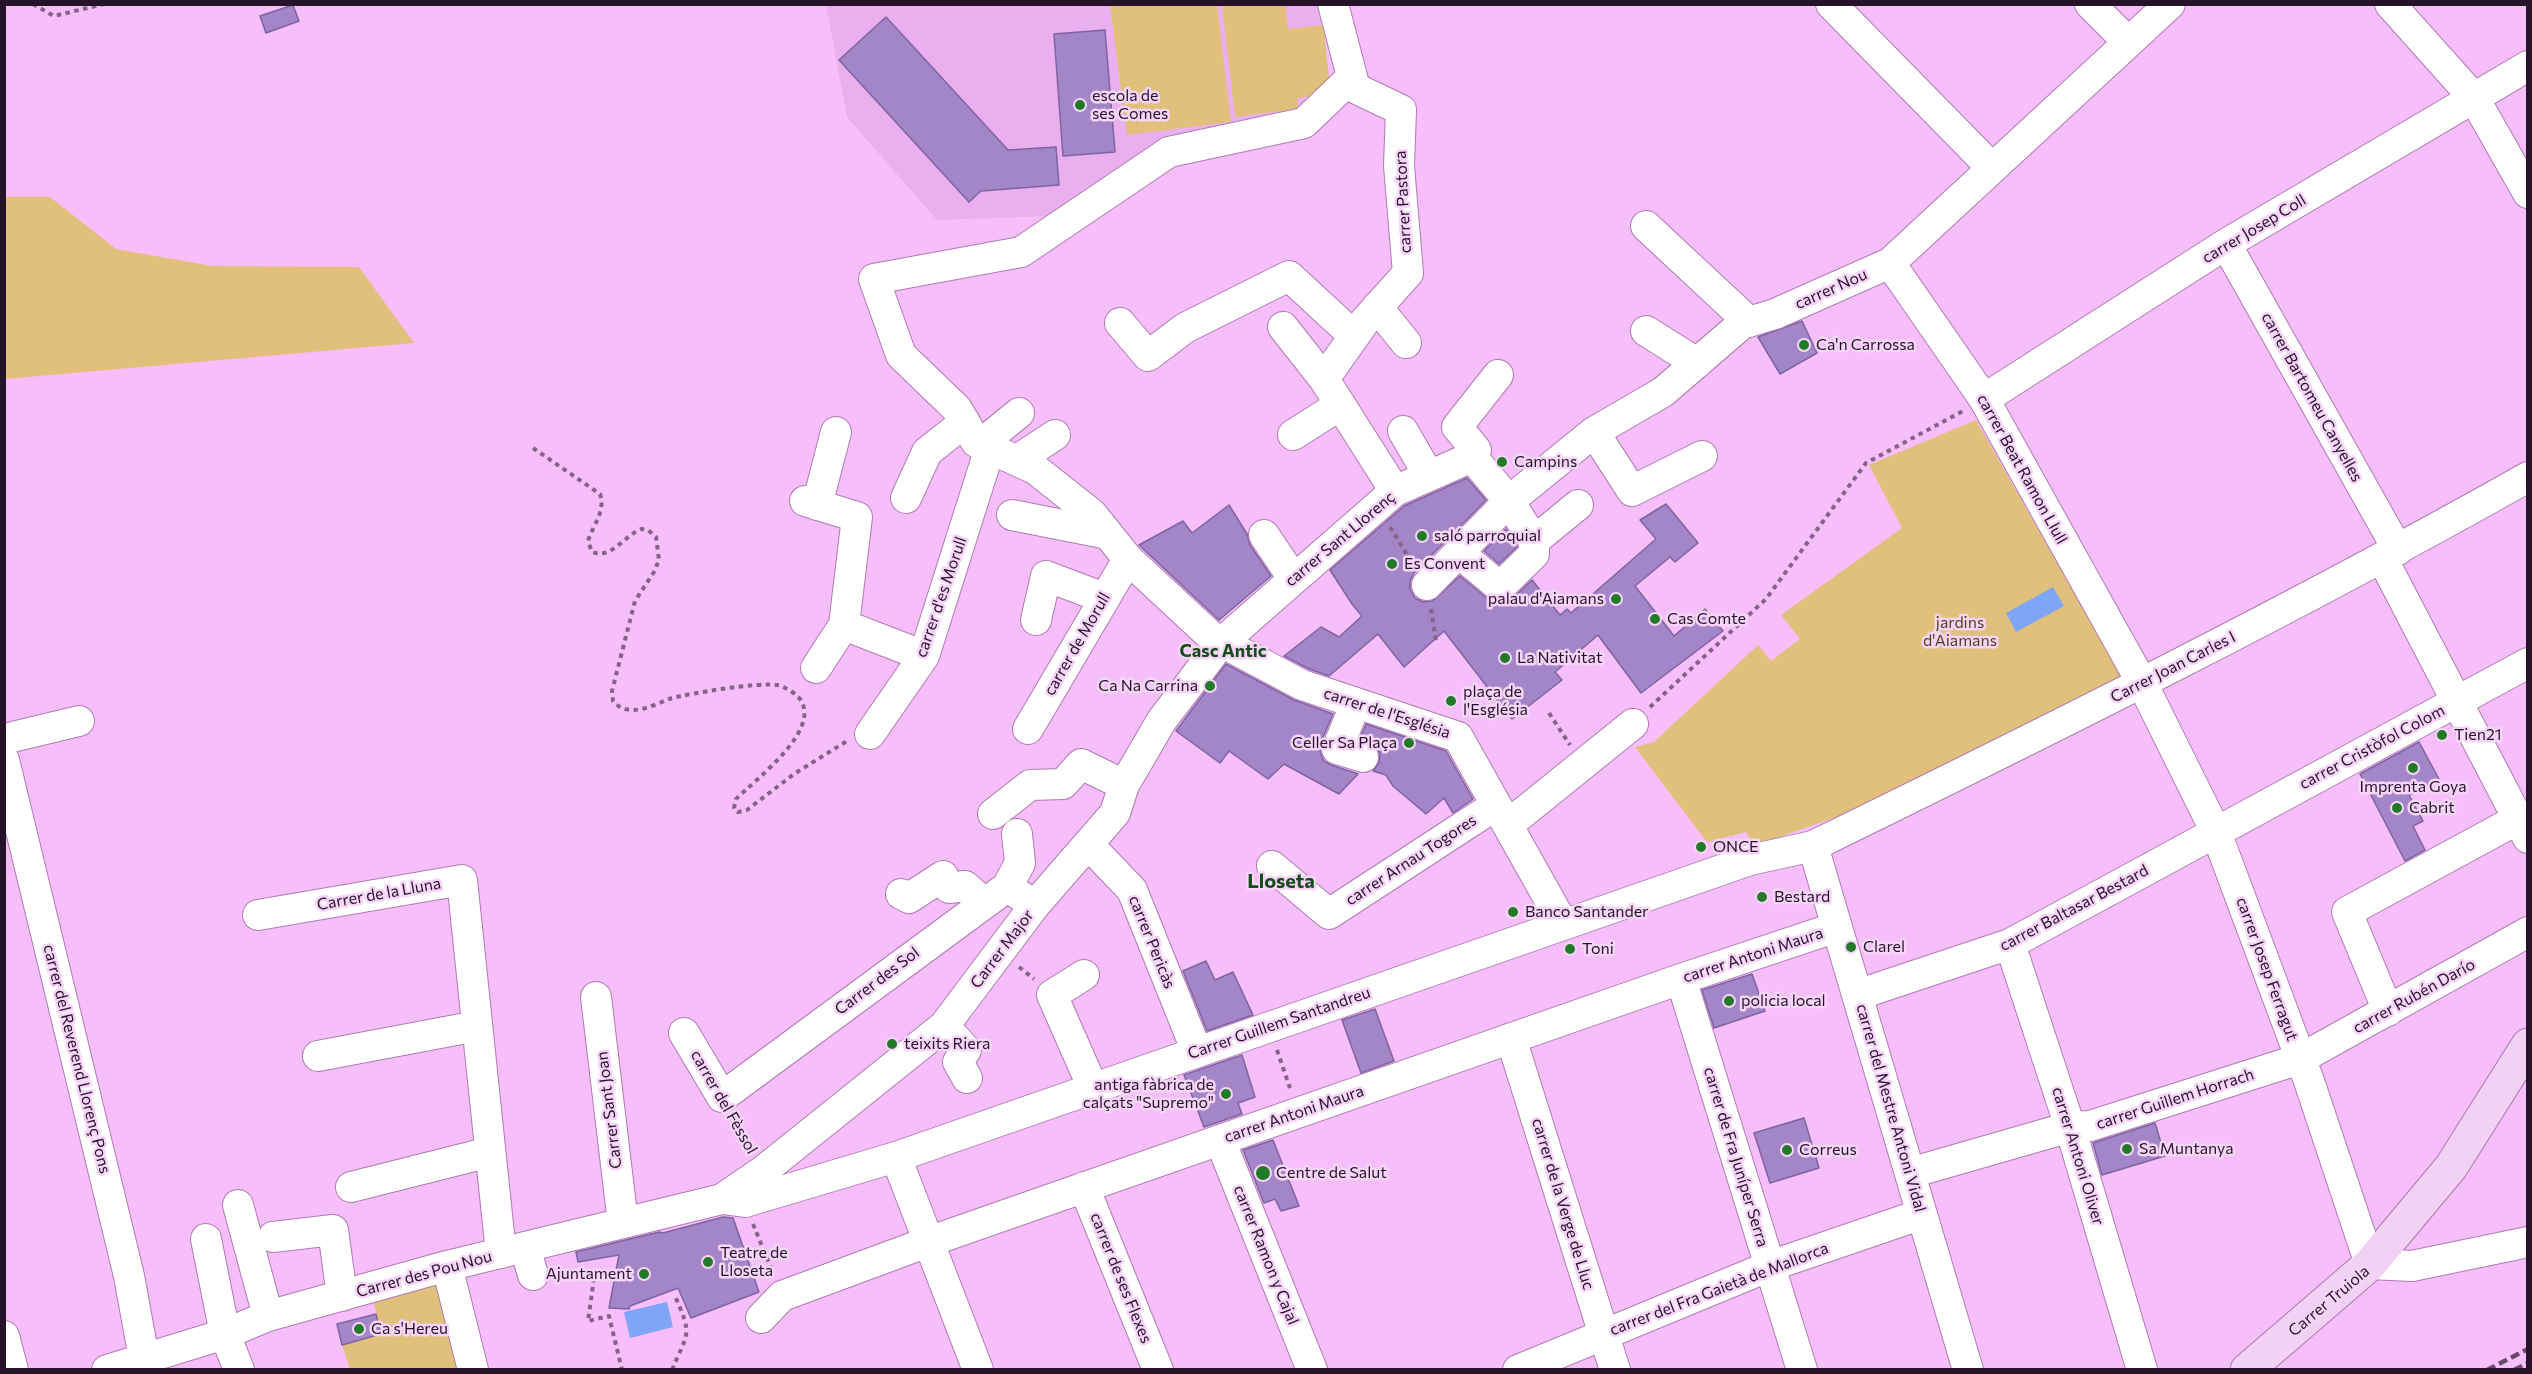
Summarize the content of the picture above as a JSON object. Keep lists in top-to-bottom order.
{
  "streets": {
    "main road": ["Carrer Truiola"],
    "street": [
      "carrer Pastora",
      "carrer Josep Coll",
      "carrer Nou",
      "carrer Bartomeu Canyelles",
      "carrer Beat Ramon Llull",
      "carrer Sant Llorenç",
      "carrer d'es Morull",
      "carrer de Morull",
      "Carrer Joan Carles I",
      "carrer de l'Església",
      "carrer Cristòfol Colom",
      "carrer Arnau Togores",
      "Carrer de la Lluna",
      "carrer Baltasar Bestard",
      "carrer Pericàs",
      "Carrer Major",
      "carrer Antoni Maura",
      "carrer Josep Ferragut",
      "Carrer des Sol",
      "carrer Rubén Darío",
      "Carrer Guillem Santandreu",
      "carrer del Reverend Llorenç Pons",
      "carrer Guillem Horrach",
      "carrer del Fèssol",
      "carrer del Mestre Antoni Vidal",
      "Carrer Sant Joan",
      "carrer Antoni Oliver",
      "carrer de Fra Juníper Serra",
      "carrer de la Verge de Lluc",
      "carrer Ramon y Cajal",
      "Carrer des Pou Nou",
      "carrer de ses Flexes",
      "carrer del Fra Gaietà de Mallorca"
    ]
  },
  "crossings": [
    ["carrer Josep Coll", "carrer Bartomeu Canyelles"],
    ["carrer Josep Coll", "carrer Beat Ramon Llull"],
    ["carrer Nou", "carrer Beat Ramon Llull"],
    ["carrer Bartomeu Canyelles", "Carrer Joan Carles I"],
    ["carrer Bartomeu Canyelles", "carrer Cristòfol Colom"],
    ["carrer Beat Ramon Llull", "Carrer Joan Carles I"],
    ["carrer Beat Ramon Llull", "carrer Josep Ferragut"],
    ["carrer Sant Llorenç", "carrer de l'Església"],
    ["carrer Sant Llorenç", "Carrer Major"],
    ["Carrer Joan Carles I", "carrer Josep Ferragut"],
    ["Carrer Joan Carles I", "Carrer Guillem Santandreu"],
    ["Carrer Joan Carles I", "carrer del Mestre Antoni Vidal"],
    ["carrer de l'Església", "carrer Arnau Togores"],
    ["carrer de l'Església", "Carrer Major"],
    ["carrer de l'Església", "Carrer Guillem Santandreu"],
    ["carrer Cristòfol Colom", "carrer Baltasar Bestard"],
    ["carrer Cristòfol Colom", "carrer Josep Ferragut"],
    ["Carrer de la Lluna", "Carrer des Pou Nou"],
    ["carrer Baltasar Bestard", "carrer Josep Ferragut"],
    ["carrer Baltasar Bestard", "carrer del Mestre Antoni Vidal"],
    ["carrer Baltasar Bestard", "carrer Antoni Oliver"],
    ["carrer Pericàs", "Carrer Major"],
    ["carrer Pericàs", "Carrer Guillem Santandreu"],
    ["Carrer Major", "Carrer Guillem Santandreu"],
    ["Carrer Major", "carrer del Fèssol"],
    ["Carrer Major", "Carrer des Pou Nou"],
    ["carrer Antoni Maura", "carrer del Mestre Antoni Vidal"],
    ["carrer Antoni Maura", "carrer de Fra Juníper Serra"],
    ["carrer Antoni Maura", "carrer de la Verge de Lluc"],
    ["carrer Antoni Maura", "carrer Ramon y Cajal"],
    ["carrer Antoni Maura", "carrer de ses Flexes"],
    ["carrer Josep Ferragut", "carrer Rubén Darío"],
    ["carrer Josep Ferragut", "carrer Guillem Horrach"],
    ["carrer Josep Ferragut", "Carrer Truiola"],
    ["Carrer des Sol", "carrer del Fèssol"],
    ["carrer Rubén Darío", "carrer Guillem Horrach"],
    ["Carrer Guillem Santandreu", "carrer del Mestre Antoni Vidal"],
    ["Carrer Guillem Santandreu", "Carrer des Pou Nou"],
    ["carrer del Reverend Llorenç Pons", "Carrer des Pou Nou"],
    ["carrer Guillem Horrach", "carrer del Mestre Antoni Vidal"],
    ["carrer Guillem Horrach", "carrer Antoni Oliver"],
    ["carrer del Mestre Antoni Vidal", "carrer del Fra Gaietà de Mallorca"],
    ["Carrer Sant Joan", "Carrer des Pou Nou"],
    ["carrer de Fra Juníper Serra", "carrer del Fra Gaietà de Mallorca"],
    ["carrer de la Verge de Lluc", "carrer del Fra Gaietà de Mallorca"]
  ],
  "districts": ["Casc Antic", "Lloseta"],
  "parks": ["jardins d'Aiamans"],
  "places": [
    "escola de ses Comes",
    "Ca'n Carrossa",
    "Campins",
    "saló parroquial",
    "Es Convent",
    "palau d'Aiamans",
    "Cas Comte",
    "La Nativitat",
    "Ca Na Carrina",
    "plaça de l'Església",
    "Tien21",
    "Celler Sa Plaça",
    "Imprenta Goya",
    "Cabrit",
    "ONCE",
    "Bestard",
    "Banco Santander",
    "Clarel",
    "Toni",
    "policia local",
    "teixits Riera",
    "antiga fàbrica de calçats \"Supremo\"",
    "Sa Muntanya",
    "Correus",
    "Centre de Salut",
    "Teatre de Lloseta",
    "Ajuntament",
    "Ca s'Hereu"
  ]
}
